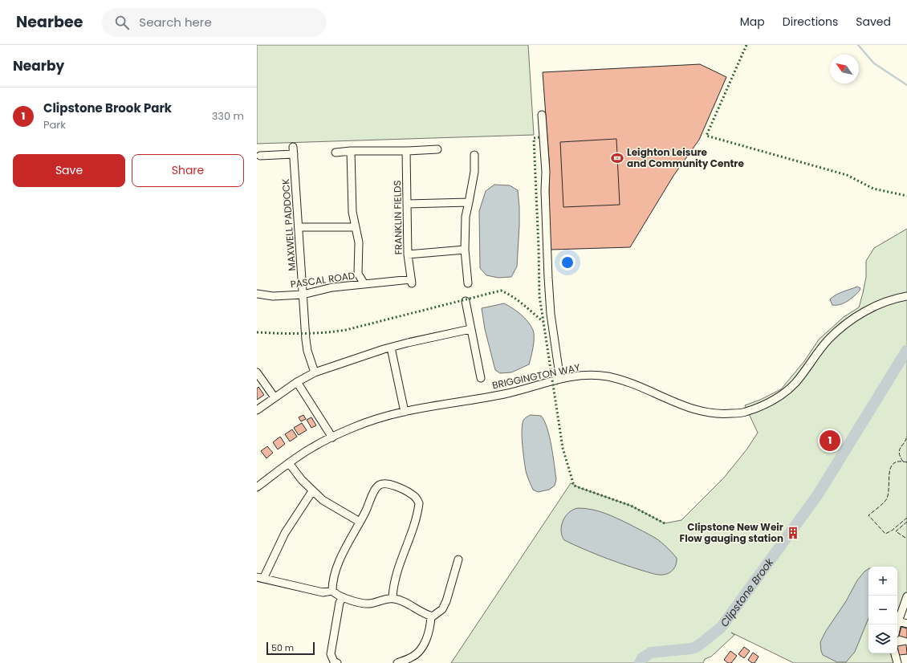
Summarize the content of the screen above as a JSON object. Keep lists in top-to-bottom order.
{
  "streets": {
    "street": [
      "FRANKLIN FIELDS",
      "MAXWELL PADDOCK",
      "PASCAL ROAD",
      "BRIGGINGTON WAY"
    ]
  },
  "crossings": [
    ["FRANKLIN FIELDS", "PASCAL ROAD"],
    ["MAXWELL PADDOCK", "PASCAL ROAD"]
  ],
  "water": ["Clipstone Brook"],
  "places": {
    "sports": ["Leighton Leisure and Community Centre"],
    "building": ["Clipstone New Weir Flow gauging station"]
  },
  "scale_bar": "50 m",
  "north": "top left",
  "page": {
    "header": "Nearbee",
    "search": "Search here",
    "nav": ["Map", "Directions", "Saved"],
    "heading": "Nearby",
    "list": [
      {
        "mark": "1",
        "name": "Clipstone Brook Park",
        "note": "Park",
        "value": "330 m"
      }
    ],
    "buttons": ["Save", "Share"],
    "pins": "1",
    "map_buttons": ["+", "−"],
    "scale": "50 m"
  }
}
